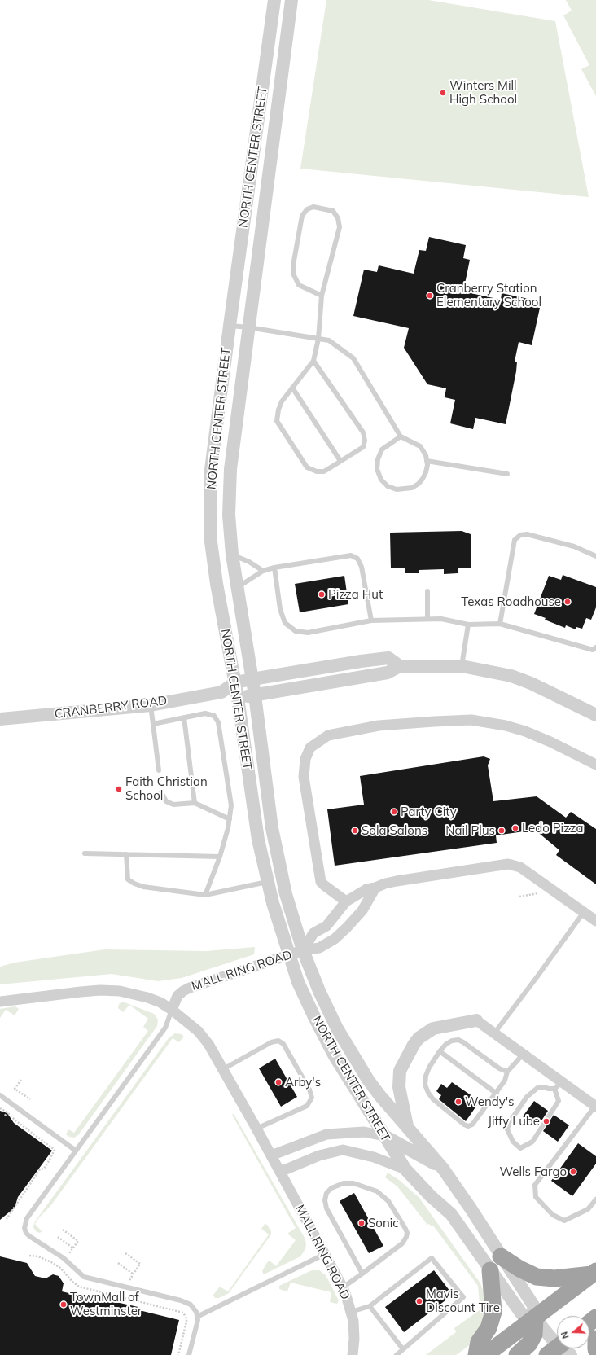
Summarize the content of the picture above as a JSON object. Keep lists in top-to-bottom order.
{
  "streets": {
    "street": ["NORTH CENTER STREET", "CRANBERRY ROAD", "MALL RING ROAD"]
  },
  "crossings": [
    ["NORTH CENTER STREET", "CRANBERRY ROAD"],
    ["NORTH CENTER STREET", "MALL RING ROAD"]
  ],
  "places": [
    "Winters Mill High School",
    "Cranberry Station Elementary School",
    "Pizza Hut",
    "Texas Roadhouse",
    "Faith Christian School",
    "Party City",
    "Ledo Pizza",
    "Sola Salons",
    "Nail Plus",
    "Arby's",
    "Wendy's",
    "Jiffy Lube",
    "Wells Fargo",
    "Sonic",
    "Mavis Discount Tire",
    "TownMall of Westminster"
  ],
  "north": "left"
}
